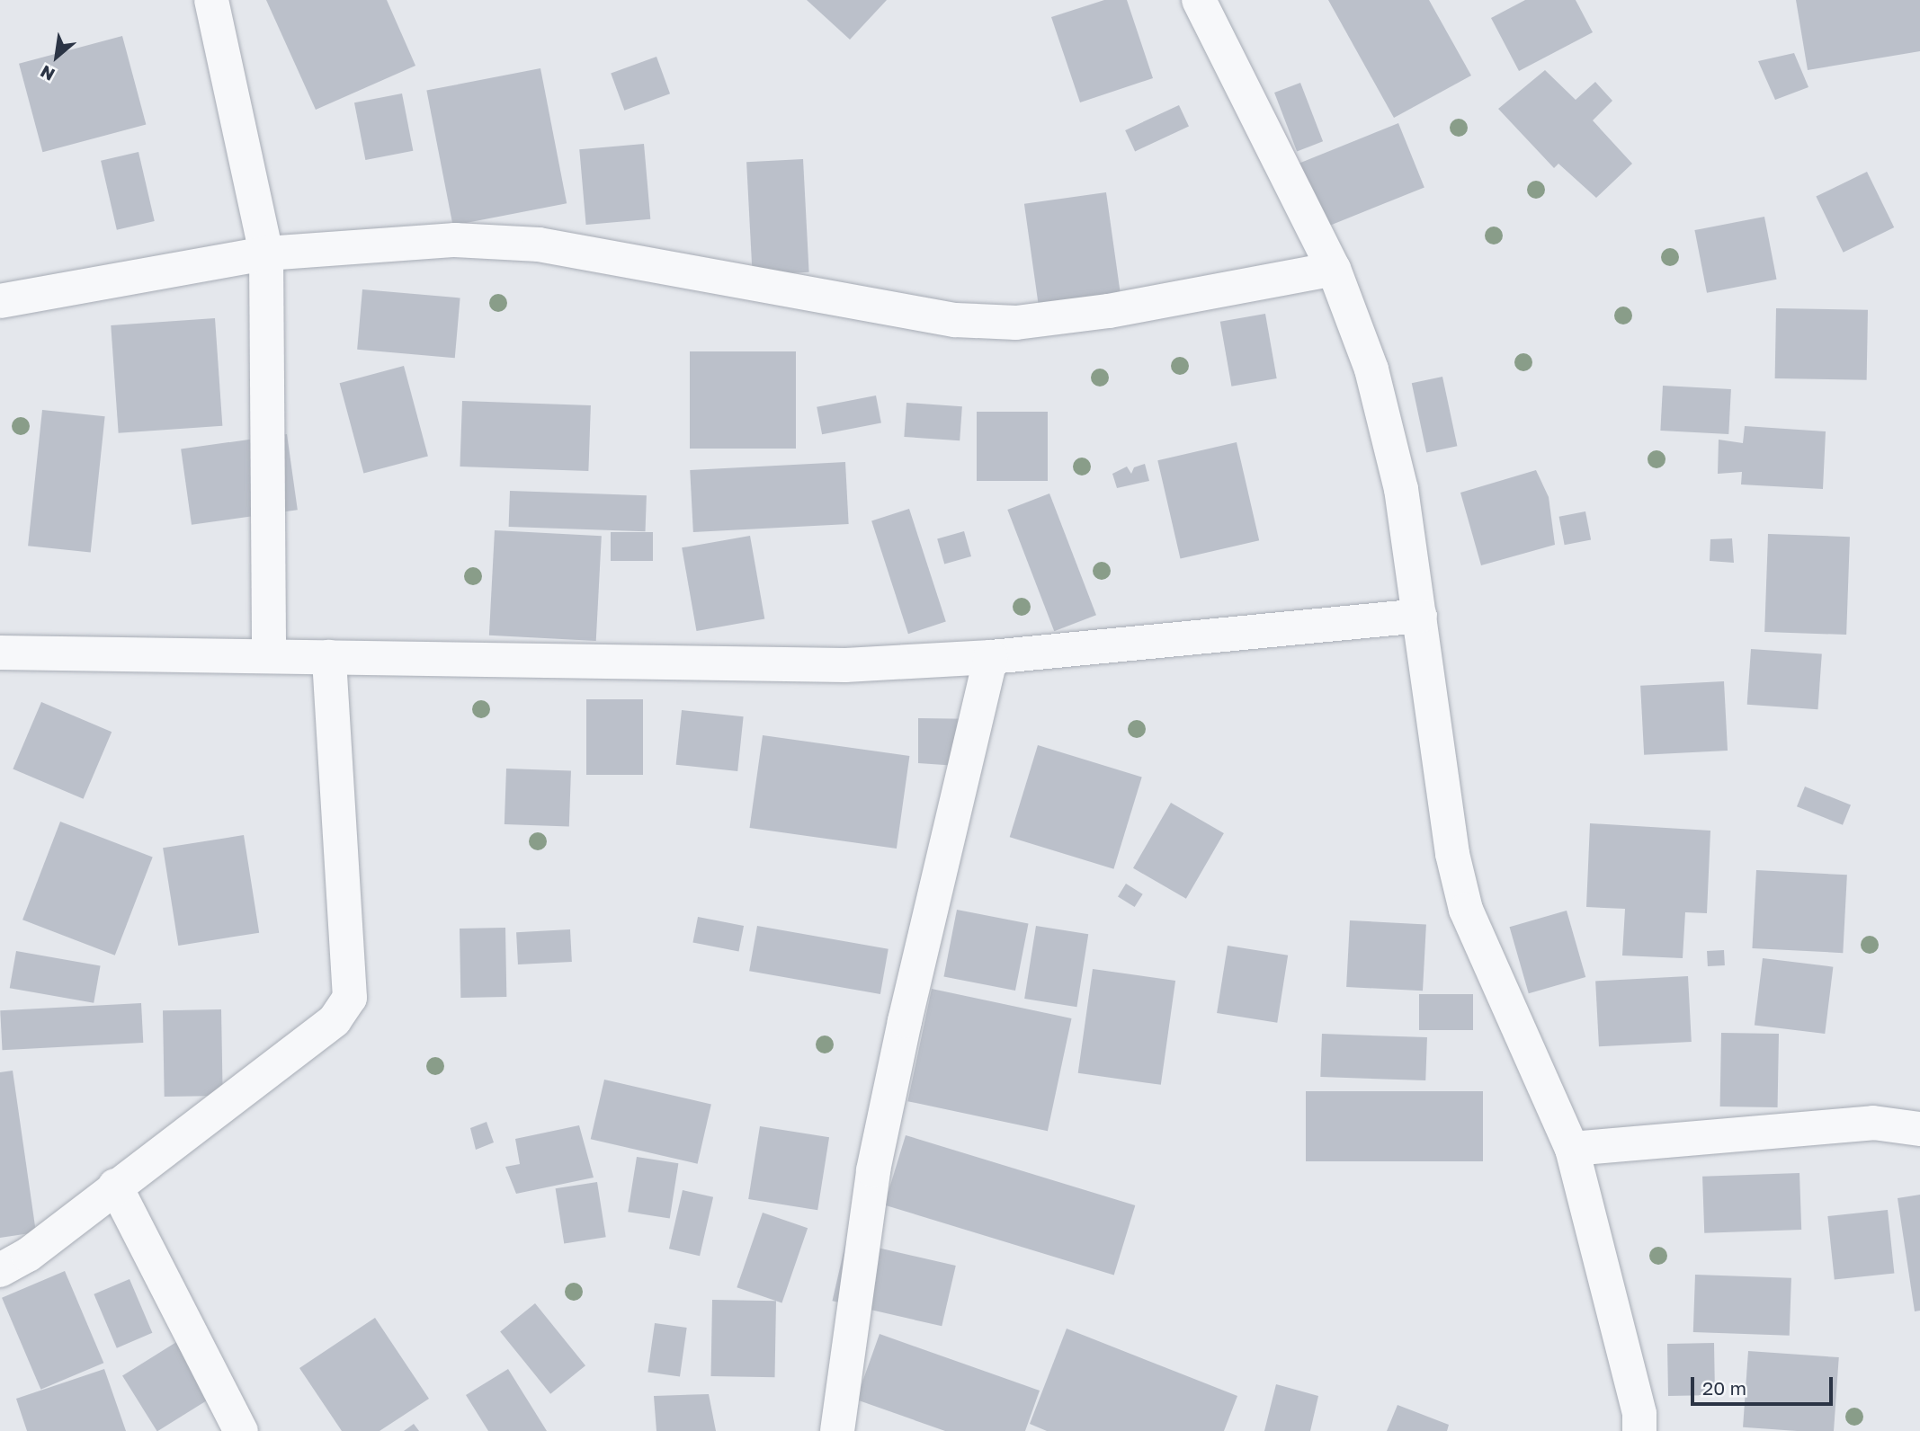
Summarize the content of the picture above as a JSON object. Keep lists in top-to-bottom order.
{
  "scale_bar": "20 m",
  "north": "bottom left"
}
